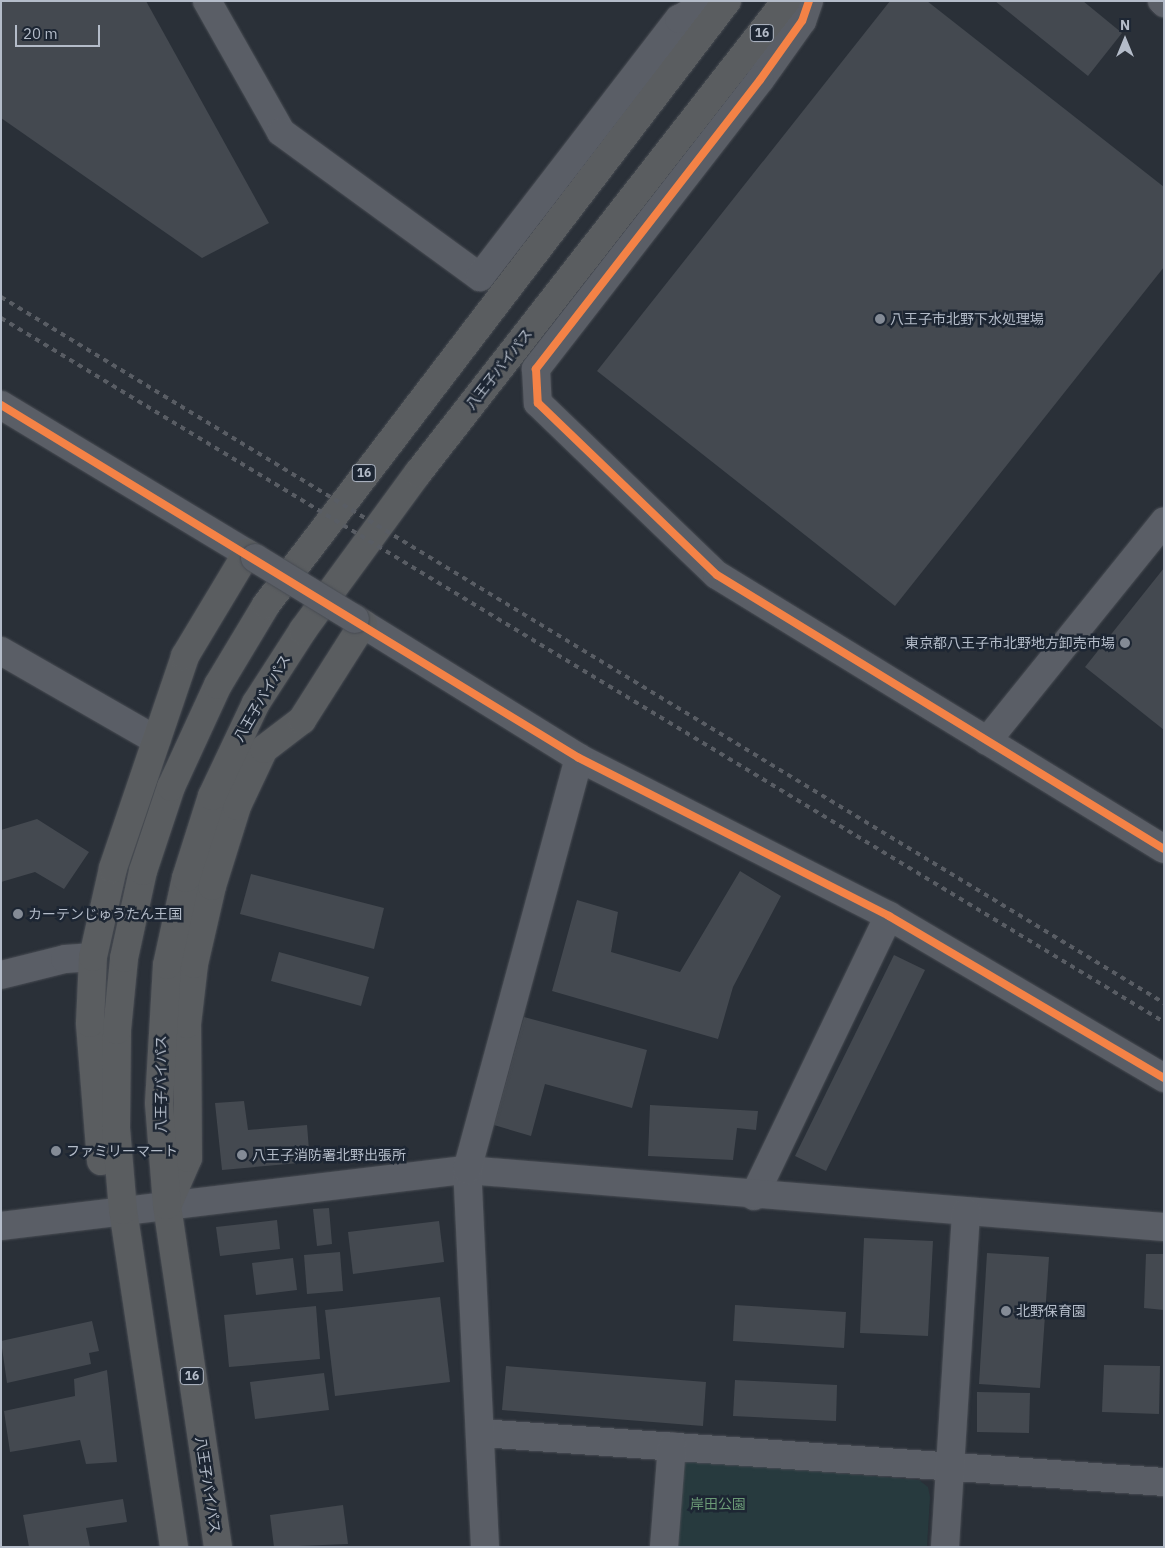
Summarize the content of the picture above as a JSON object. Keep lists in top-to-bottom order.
{
  "streets": {
    "highway": ["16", "八王子バイパス"]
  },
  "parks": ["岸田公園"],
  "places": [
    "八王子市北野下水処理場",
    "東京都八王子市北野地方卸売市場",
    "カーテンじゅうたん王国",
    "ファミリーマート",
    "八王子消防署北野出張所",
    "北野保育園"
  ],
  "scale_bar": "20 m",
  "north": "top"
}
